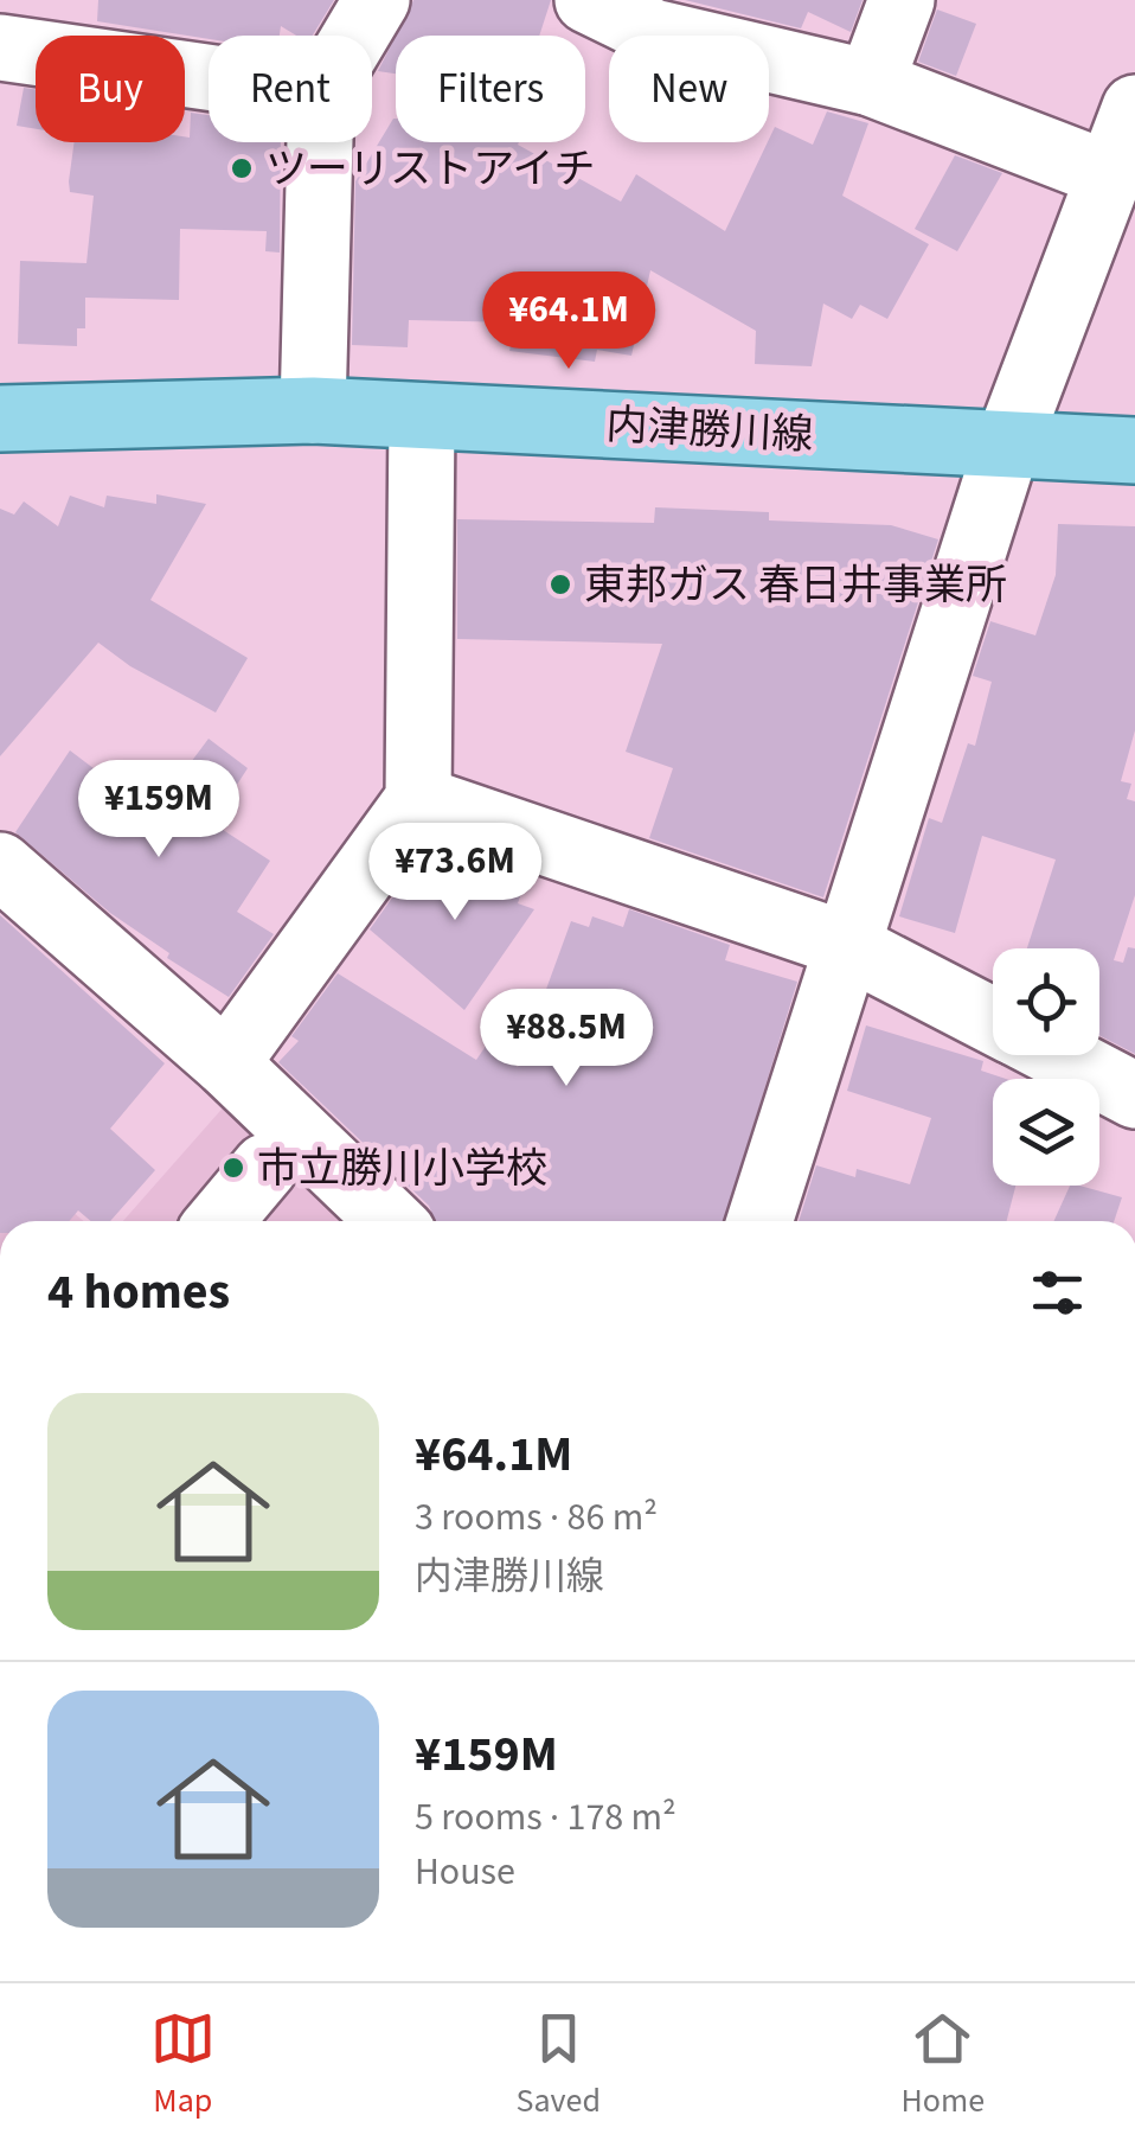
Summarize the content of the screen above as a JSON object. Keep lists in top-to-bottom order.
{
  "streets": {
    "main road": ["内津勝川線"]
  },
  "places": ["ツーリストアイチ", "東邦ガス 春日井事業所", "市立勝川小学校"],
  "page": {
    "chip": [
      "Buy",
      "Rent",
      "Filters",
      "New"
    ],
    "price": [
      "¥64.1M",
      "¥159M",
      "¥73.6M",
      "¥88.5M"
    ],
    "heading": "4 homes",
    "list": [
      {
        "name": "¥64.1M",
        "note": "3 rooms · 86 m² · 内津勝川線"
      },
      {
        "name": "¥159M",
        "note": "5 rooms · 178 m² · House"
      }
    ],
    "tabs": ["Map", "Saved", "Home"]
  }
}
